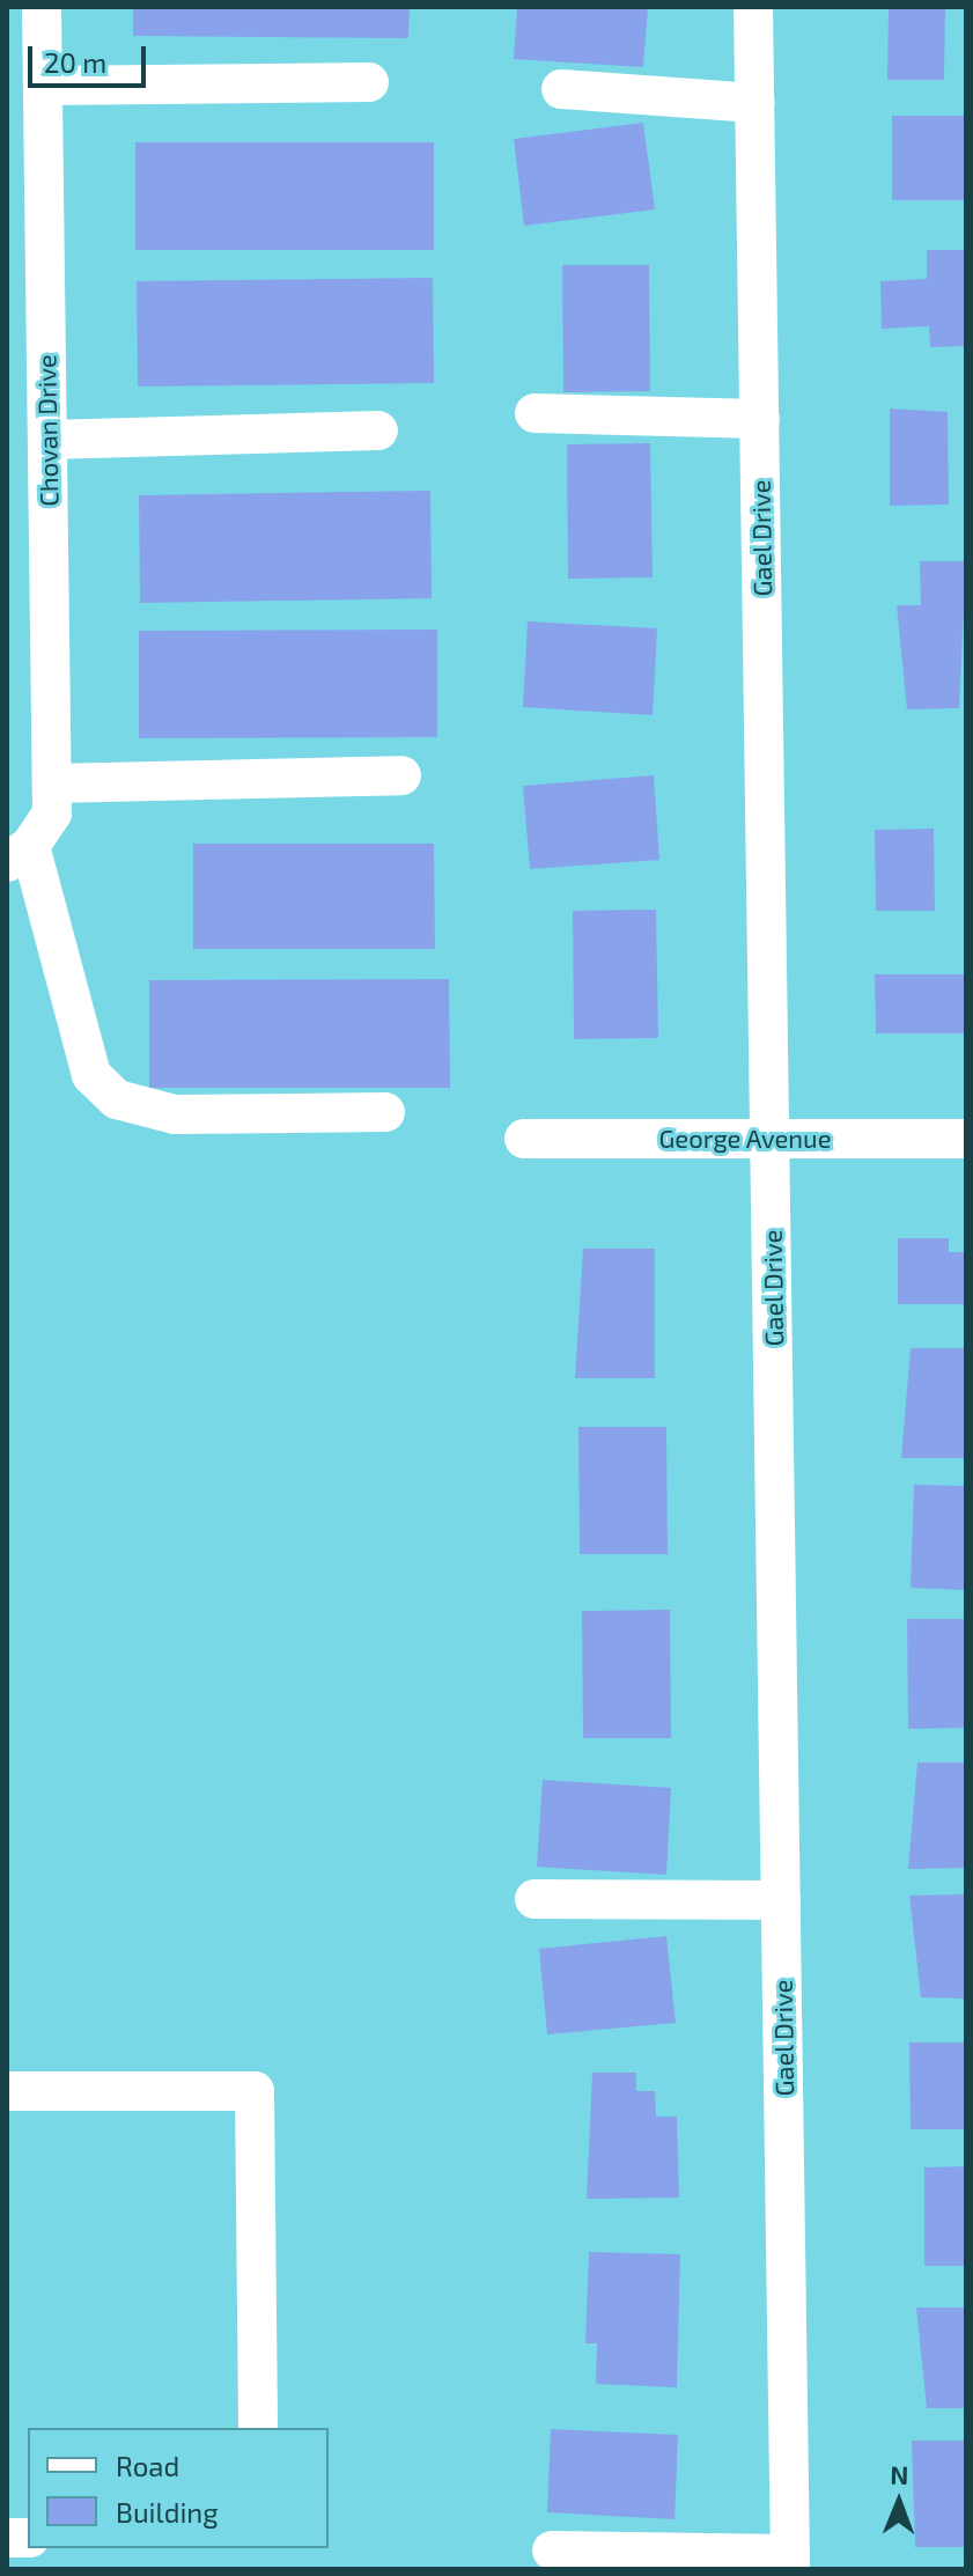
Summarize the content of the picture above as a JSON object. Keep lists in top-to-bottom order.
{
  "streets": {
    "street": ["Chovan Drive", "Gael Drive", "George Avenue"]
  },
  "crossings": [
    ["Gael Drive", "George Avenue"]
  ],
  "legend": ["Road", "Building"],
  "scale_bar": "20 m",
  "north": "top"
}
